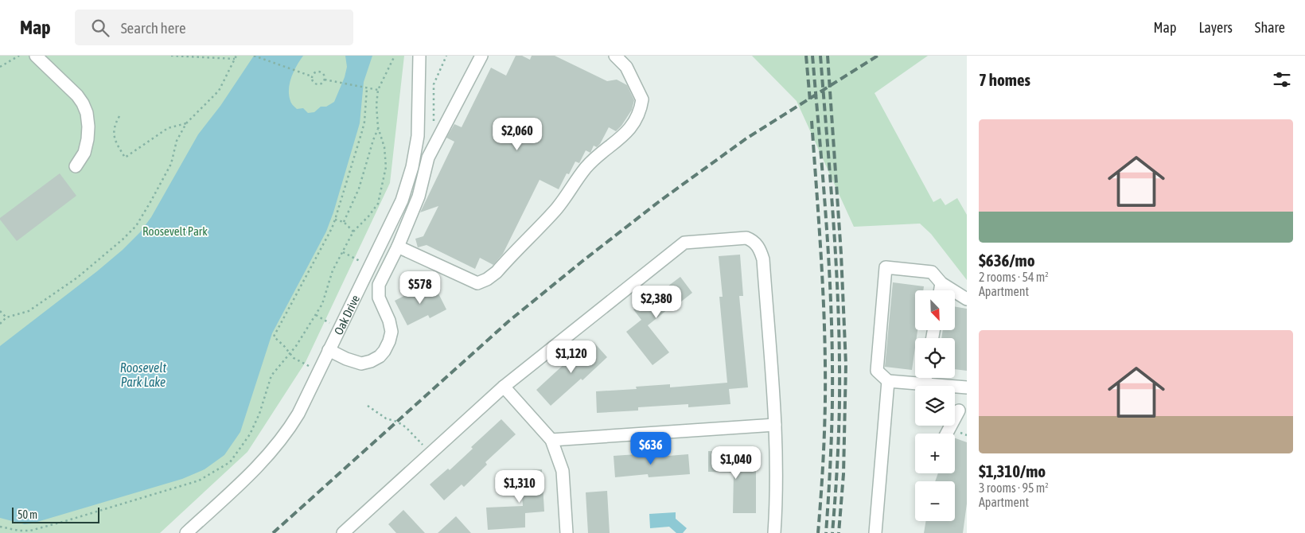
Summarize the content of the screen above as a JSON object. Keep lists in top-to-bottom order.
{
  "streets": {
    "lane": ["Oak Drive"]
  },
  "water": ["Roosevelt Park Lake"],
  "parks": ["Roosevelt Park"],
  "scale_bar": "50 m",
  "north": "bottom right",
  "page": {
    "header": "Map",
    "search": "Search here",
    "nav": ["Map", "Layers", "Share"],
    "heading": "7 homes",
    "list": [
      {
        "name": "$636/mo",
        "note": "2 rooms · 54 m² · Apartment"
      },
      {
        "name": "$1,310/mo",
        "note": "3 rooms · 95 m² · Apartment"
      }
    ],
    "price": [
      "$2,060",
      "$578",
      "$2,380",
      "$1,120",
      "$636",
      "$1,040",
      "$1,310"
    ],
    "map_buttons": ["+", "−"],
    "scale": "50 m"
  }
}
